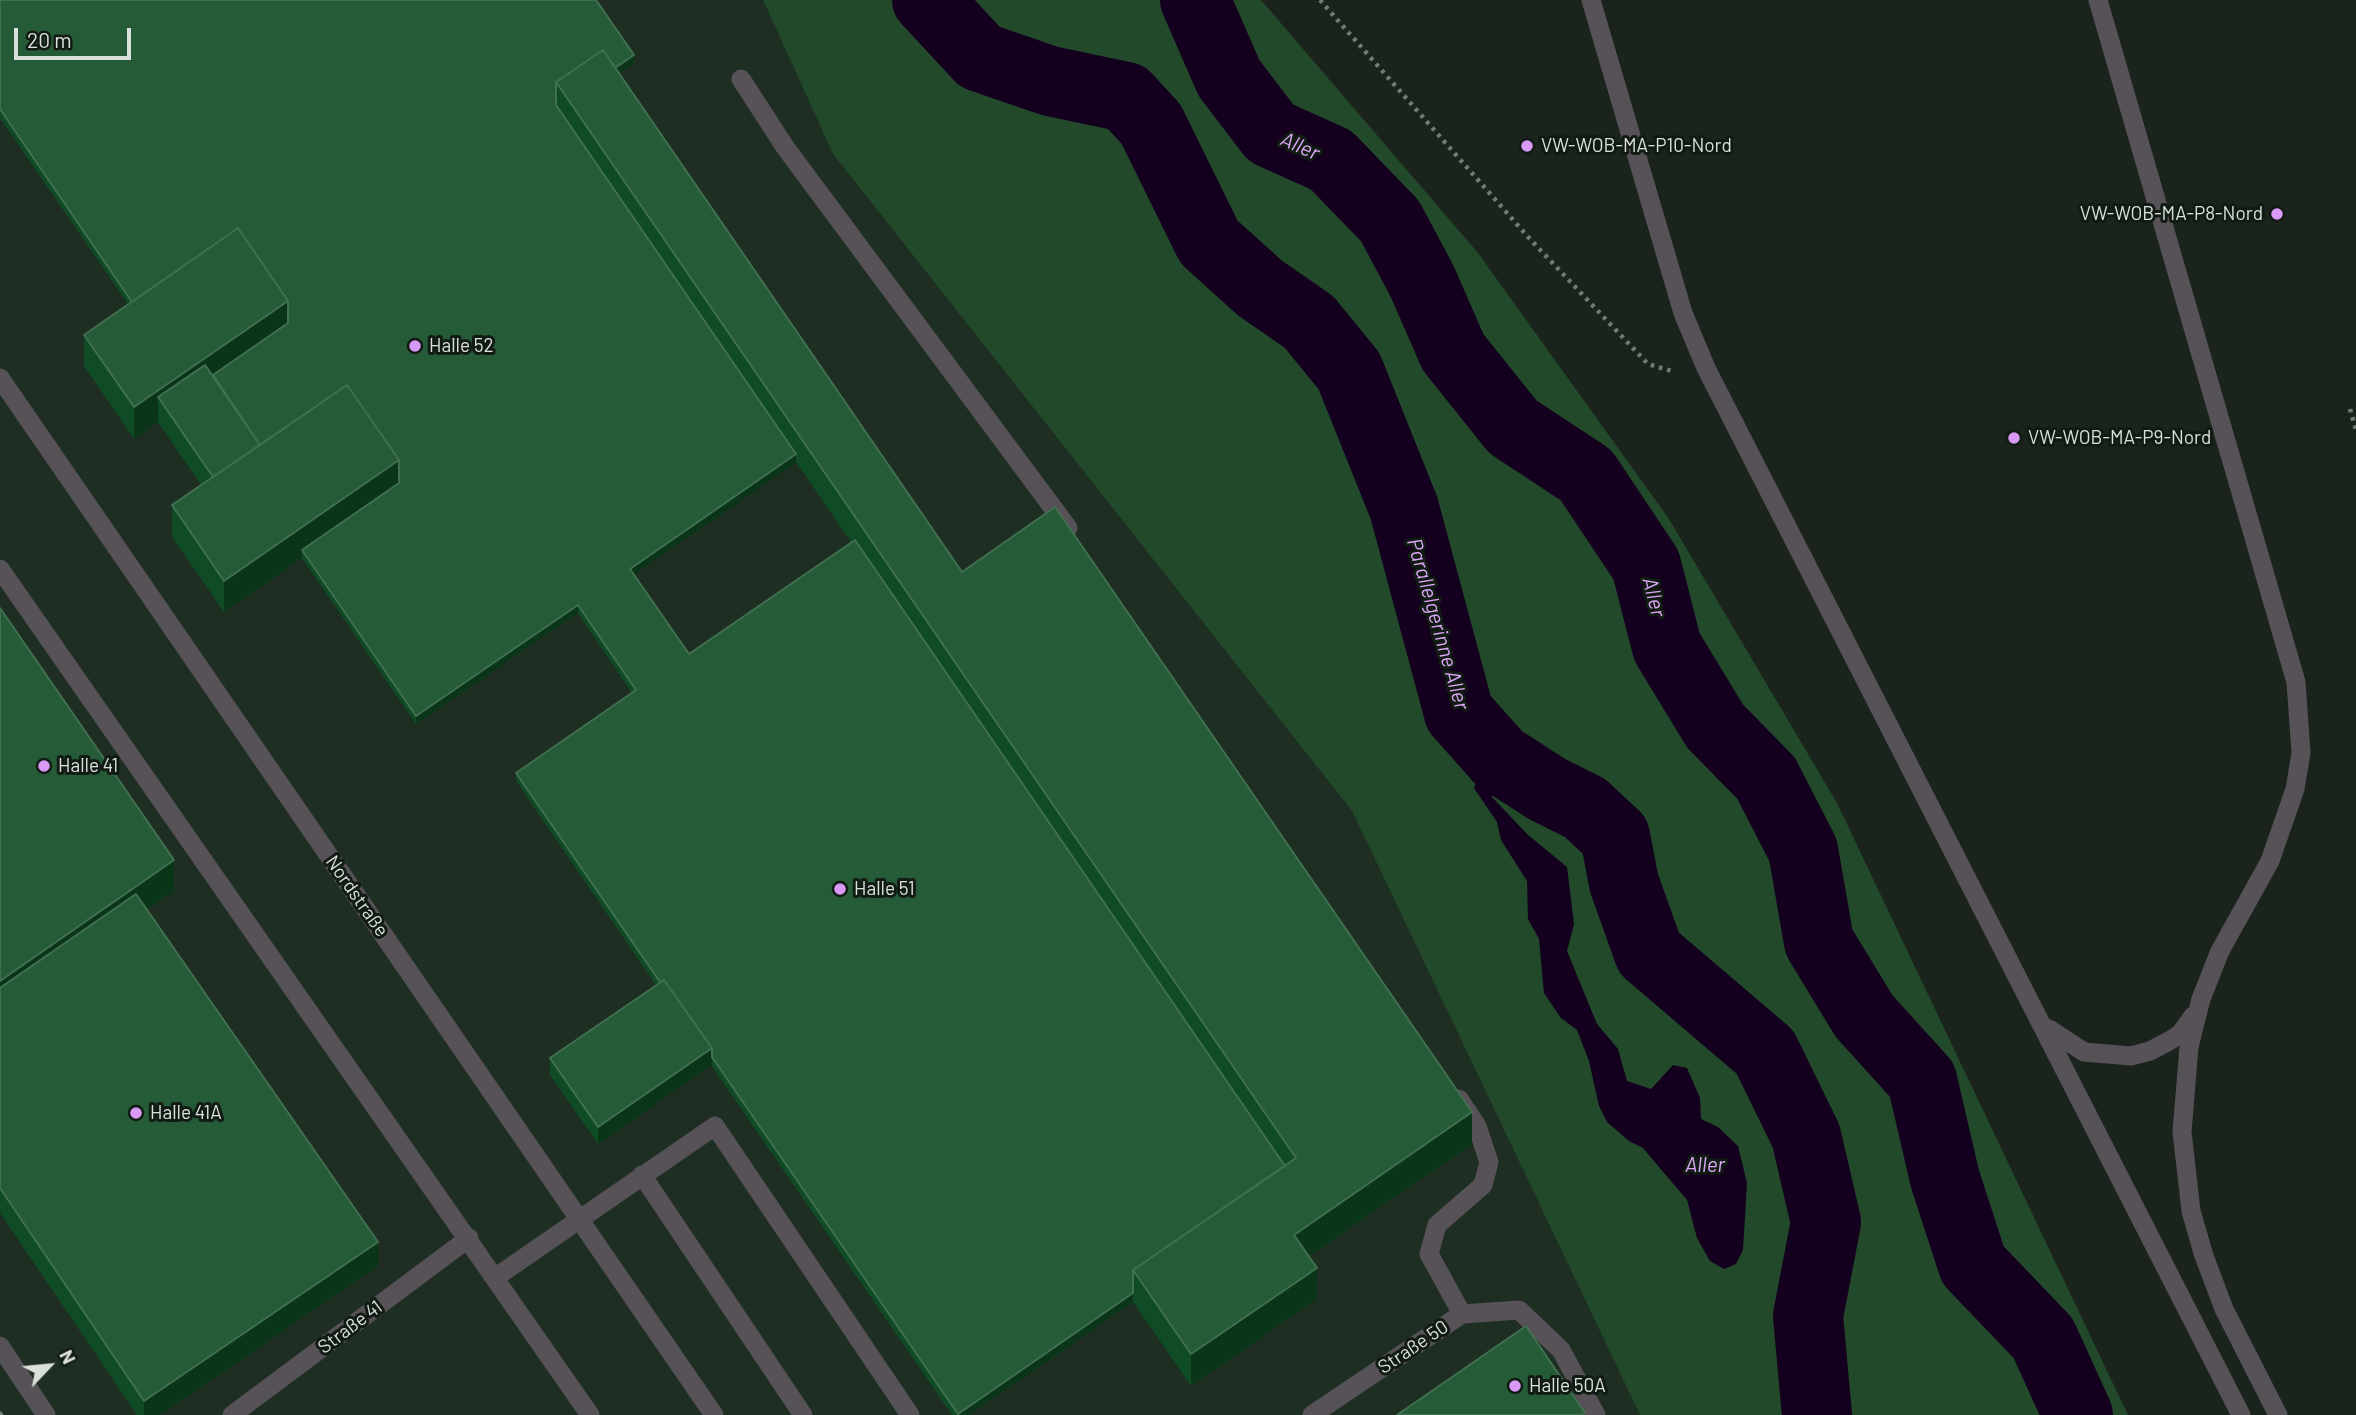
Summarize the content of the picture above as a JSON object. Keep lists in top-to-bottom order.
{
  "streets": {
    "street": ["Nordstraße", "Straße 41", "Straße 50"]
  },
  "water": ["Aller", "Parallelgerinne Aller"],
  "places": [
    "VW-WOB-MA-P10-Nord",
    "VW-WOB-MA-P8-Nord",
    "Halle 52",
    "VW-WOB-MA-P9-Nord",
    "Halle 41",
    "Halle 51",
    "Halle 41A",
    "Halle 50A"
  ],
  "scale_bar": "20 m",
  "north": "top right"
}
